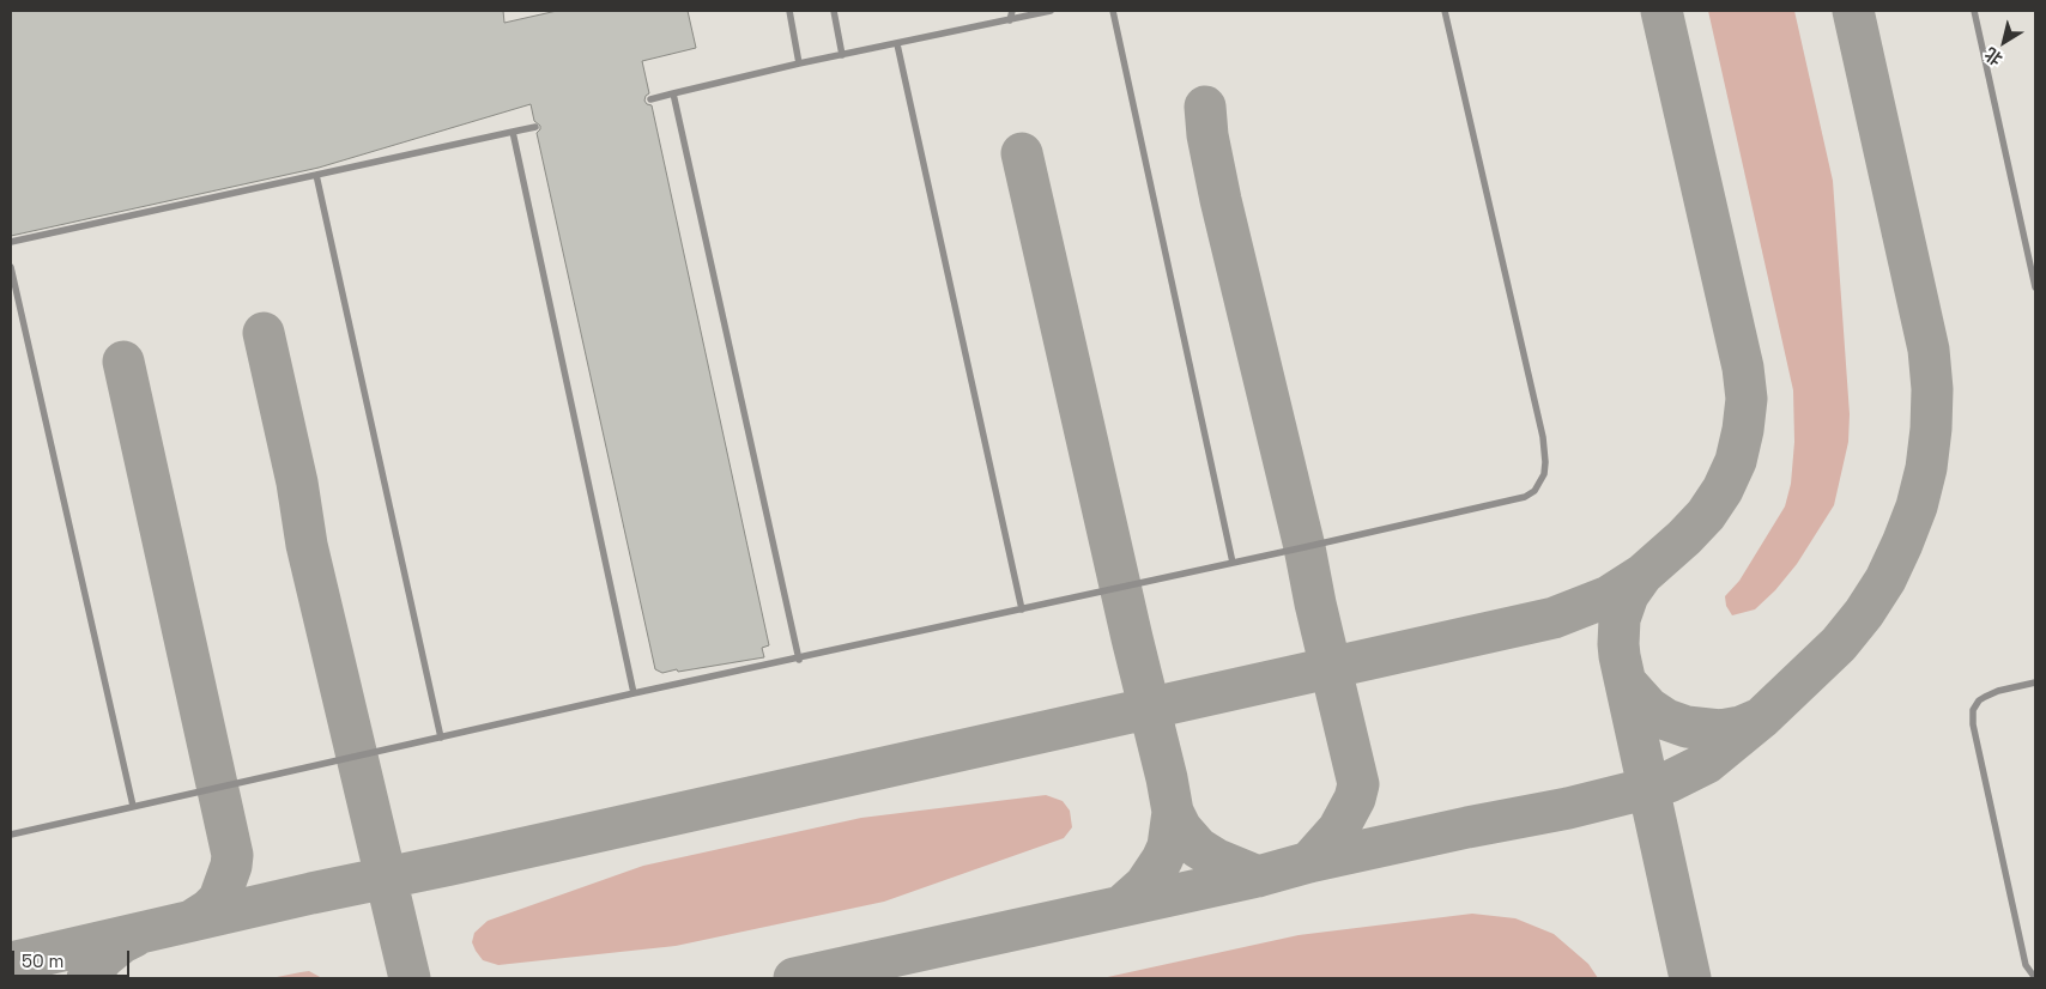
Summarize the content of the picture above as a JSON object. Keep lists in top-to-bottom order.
{
  "scale_bar": "50 m",
  "north": "bottom left"
}
